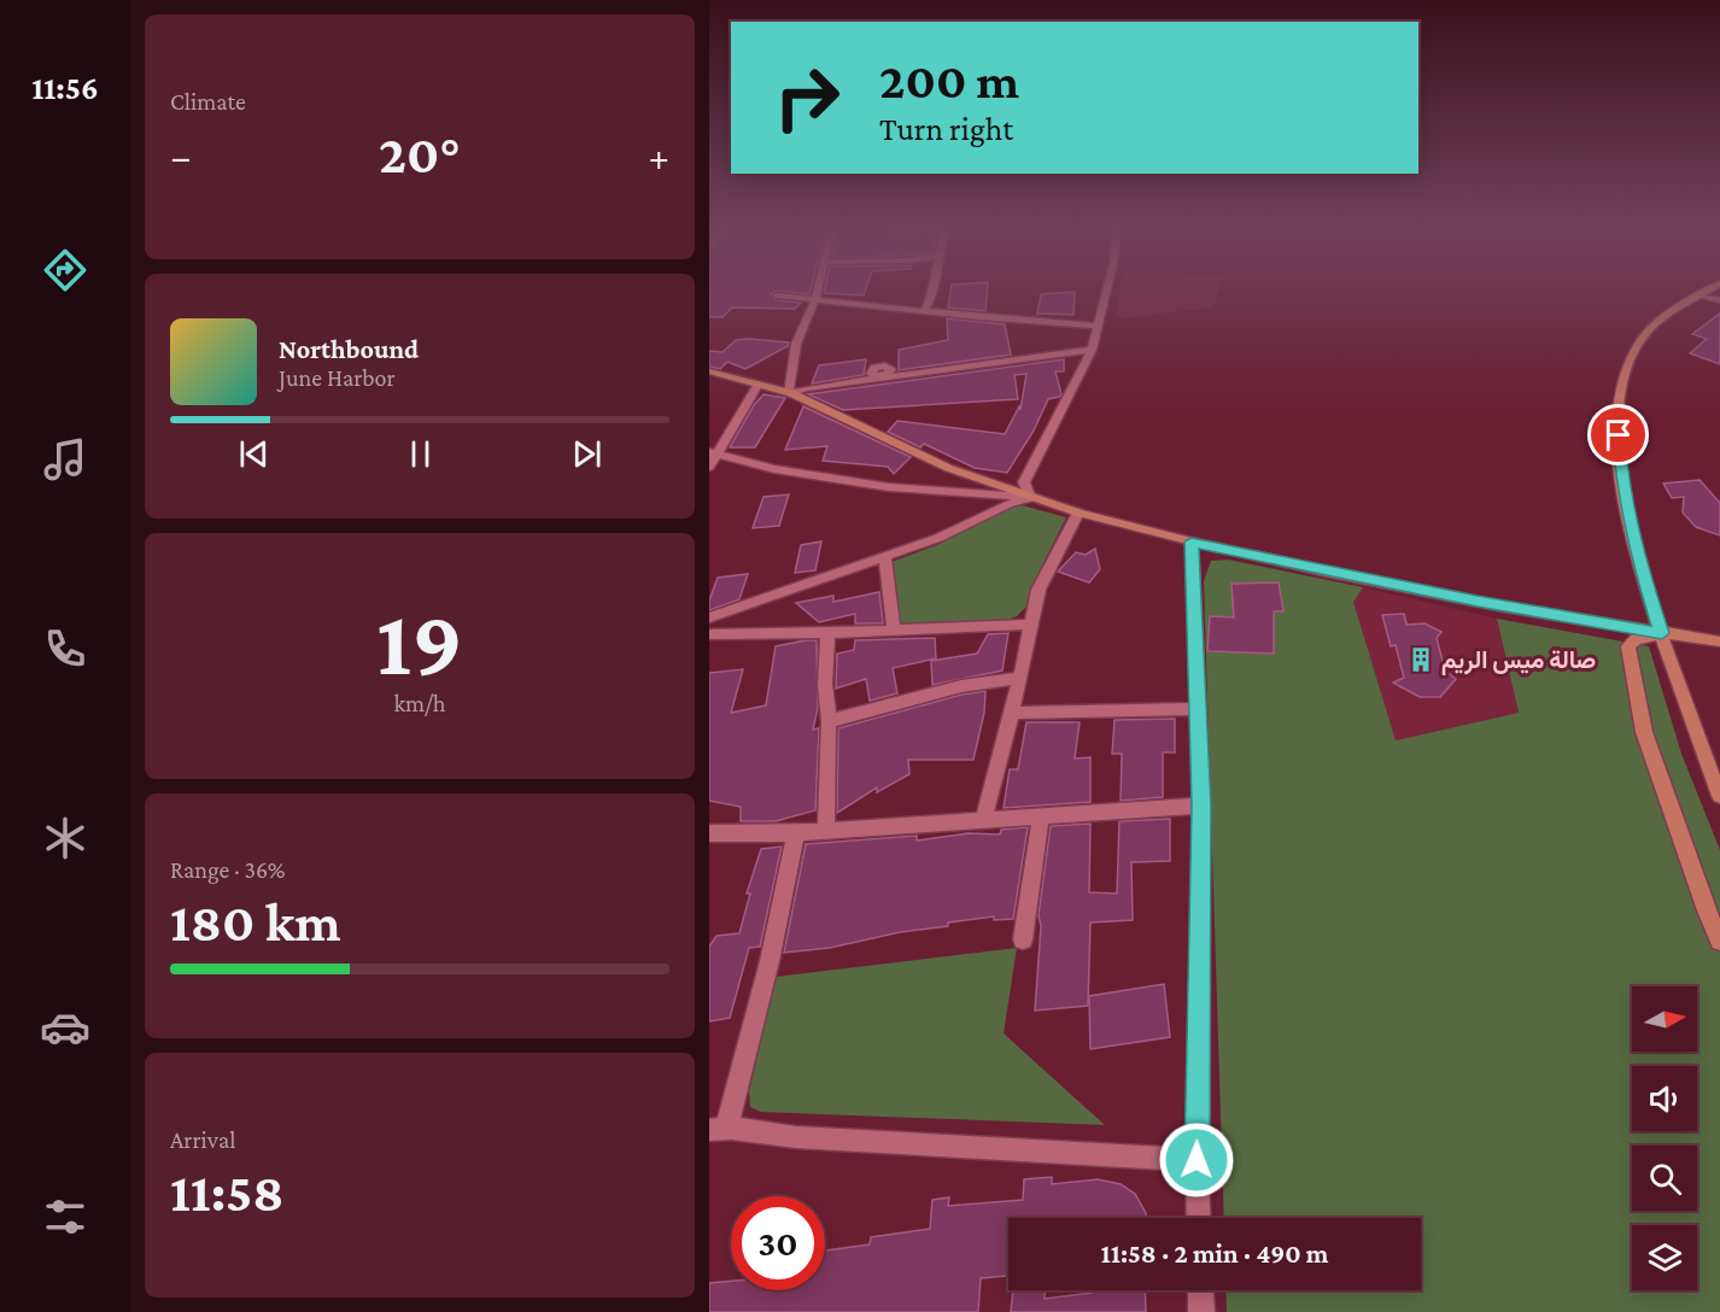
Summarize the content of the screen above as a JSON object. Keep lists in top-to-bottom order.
{
  "places": {
    "building": ["صالة ميس الريم"]
  },
  "north": "right",
  "page": {
    "tabs": "11:56",
    "tile": [
      "Climate",
      ["19", "km/h"],
      ["Range · 36%", "180 km"],
      ["Arrival", "11:58"]
    ],
    "turn": ["200 m", "Turn right"],
    "heat": ["−", "20°", "+"],
    "song": ["Northbound", "June Harbor"],
    "limit": "30",
    "trip": "11:58 · 2 min · 490 m"
  }
}
